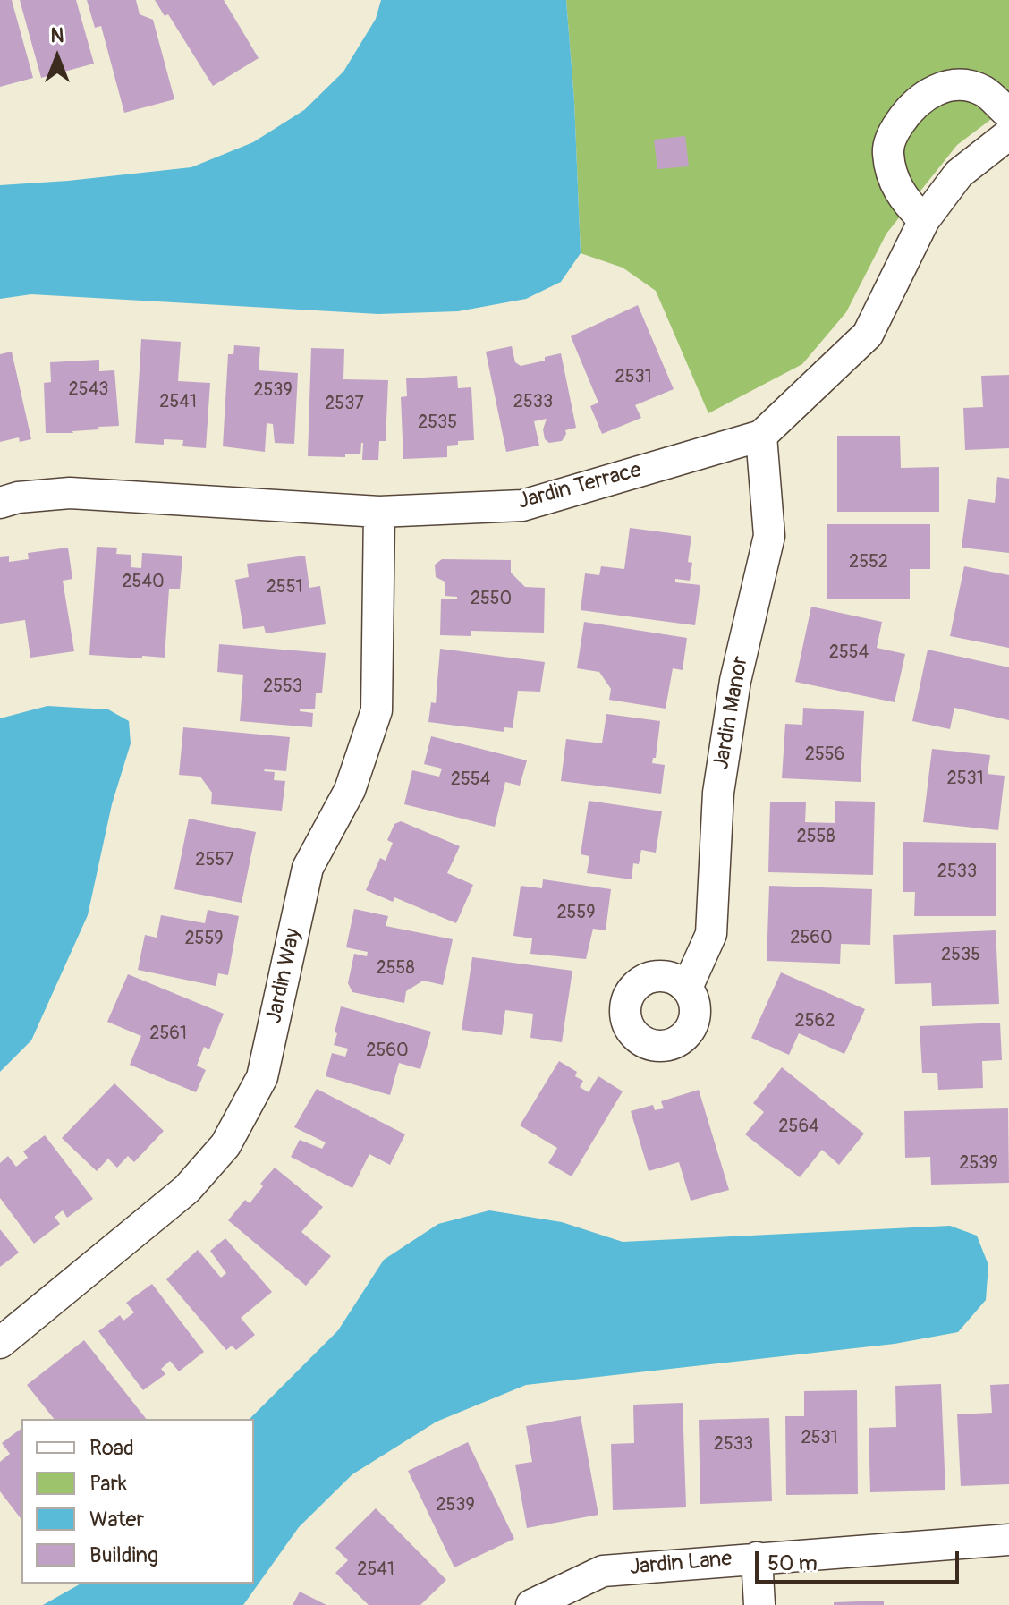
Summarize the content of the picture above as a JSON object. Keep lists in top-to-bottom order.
{
  "streets": {
    "street": [
      "Jardin Terrace",
      "Jardin Manor",
      "Jardin Way",
      "Jardin Lane"
    ]
  },
  "crossings": [
    ["Jardin Terrace", "Jardin Manor"],
    ["Jardin Terrace", "Jardin Way"]
  ],
  "house_numbers": [
    "2531",
    "2543",
    "2539",
    "2541",
    "2533",
    "2537",
    "2535",
    "2552",
    "2540",
    "2551",
    "2550",
    "2554",
    "2553",
    "2556",
    "2531",
    "2554",
    "2558",
    "2557",
    "2533",
    "2559",
    "2560",
    "2559",
    "2535",
    "2558",
    "2562",
    "2561",
    "2560",
    "2564",
    "2539",
    "2531",
    "2533",
    "2539",
    "2541"
  ],
  "legend": [
    "Road",
    "Park",
    "Water",
    "Building"
  ],
  "scale_bar": "50 m",
  "north": "top"
}
